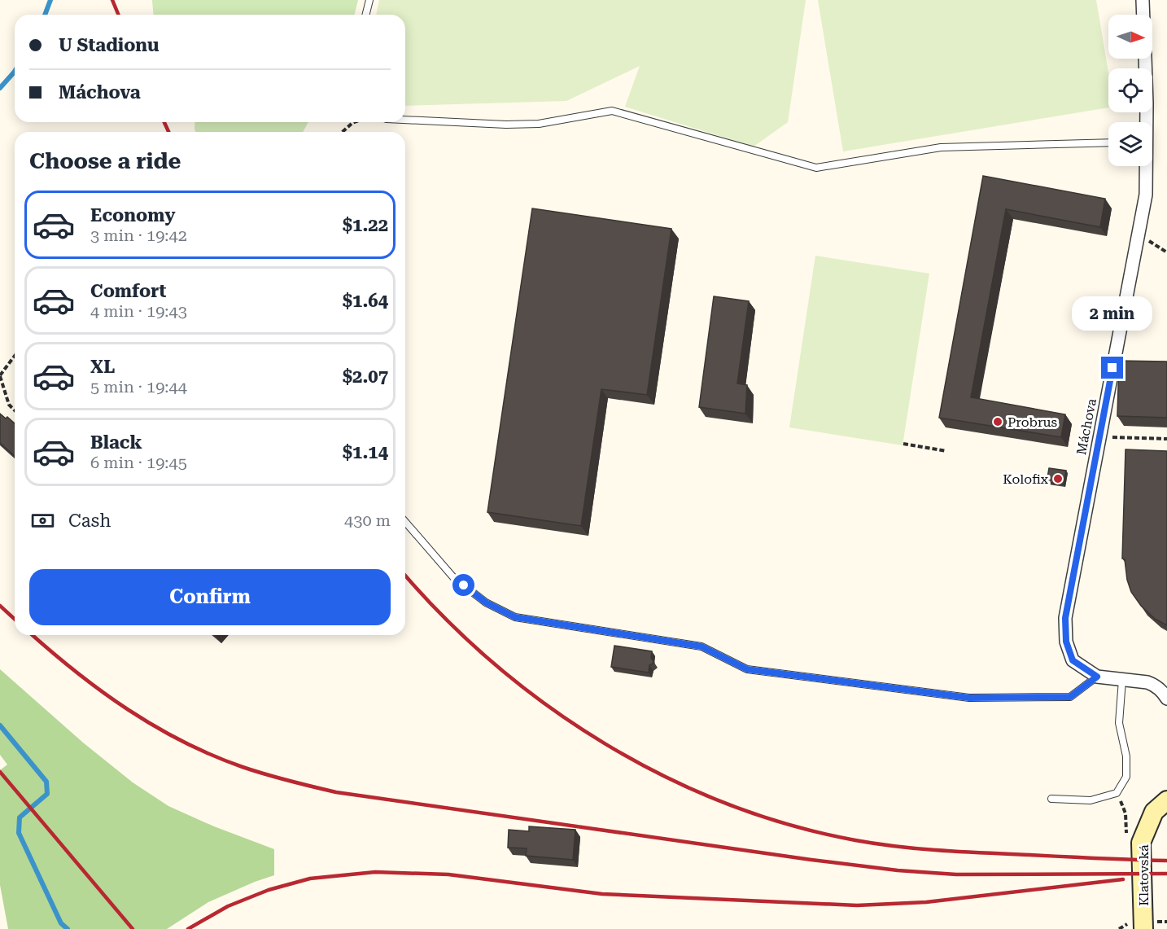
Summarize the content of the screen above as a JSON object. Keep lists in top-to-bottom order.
{
  "streets": {
    "street": ["Máchova", "Klatovská"]
  },
  "places": ["Probrus", "Kolofix"],
  "north": "right",
  "page": {
    "banner": ["U Stadionu", "Máchova"],
    "heading": "Choose a ride",
    "list": [
      {
        "name": "Economy",
        "note": "3 min · 19:42",
        "value": "$1.22"
      },
      {
        "name": "Comfort",
        "note": "4 min · 19:43",
        "value": "$1.64"
      },
      {
        "name": "XL",
        "note": "5 min · 19:44",
        "value": "$2.07"
      },
      {
        "name": "Black",
        "note": "6 min · 19:45",
        "value": "$1.14"
      }
    ],
    "bubble": "2 min",
    "pay": ["Cash", "430 m"],
    "buttons": "Confirm"
  }
}
